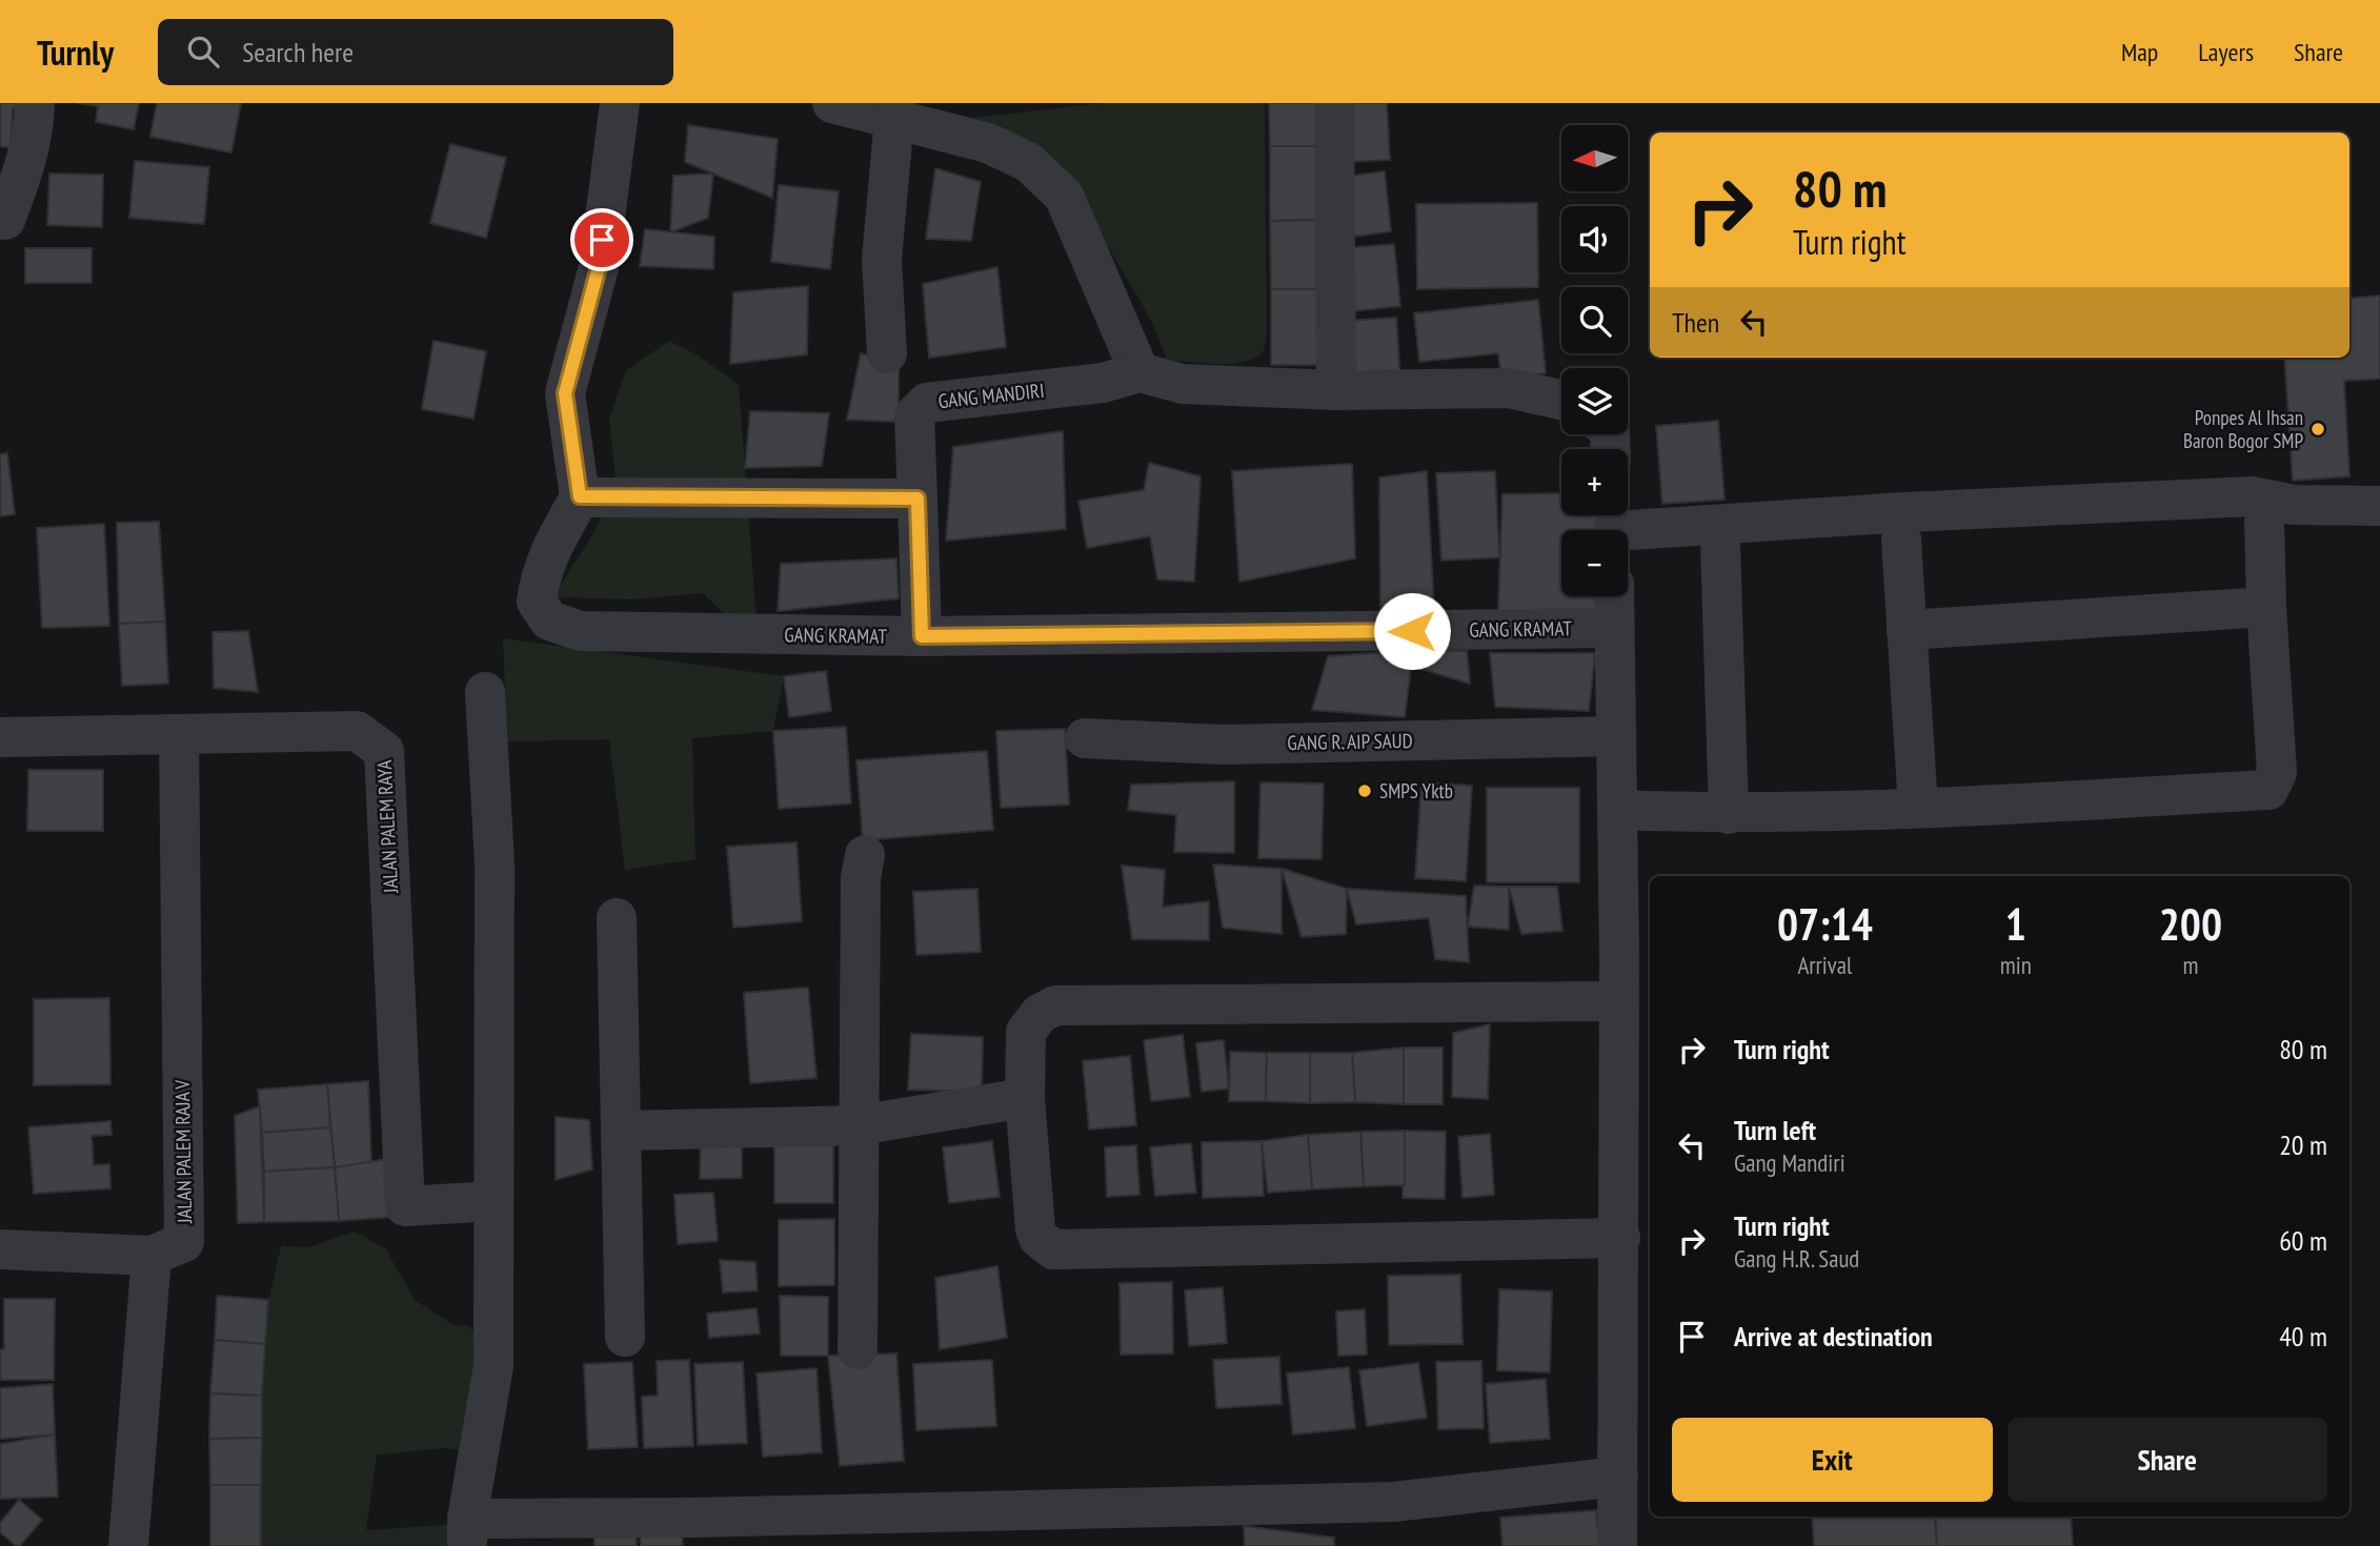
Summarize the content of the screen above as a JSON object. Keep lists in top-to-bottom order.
{
  "streets": {
    "street": [
      "GANG MANDIRI",
      "GANG KRAMAT",
      "GANG R. AIP SAUD",
      "JALAN PALEM RAYA",
      "JALAN PALEM RAJA V"
    ]
  },
  "crossings": [
    ["GANG MANDIRI", "GANG KRAMAT"],
    ["JALAN PALEM RAYA", "JALAN PALEM RAJA V"]
  ],
  "places": ["Ponpes Al Ihsan Baron Bogor SMP", "SMPS Yktb"],
  "north": "left",
  "page": {
    "header": "Turnly",
    "search": "Search here",
    "nav": ["Map", "Layers", "Share"],
    "map_buttons": ["+", "−"],
    "turn": ["80 m", "Turn right"],
    "then": "Then",
    "eta": [
      "07:14",
      "Arrival",
      "1",
      "min",
      "200",
      "m"
    ],
    "list": [
      {
        "name": "Turn right",
        "value": "80 m"
      },
      {
        "name": "Turn left",
        "note": "Gang Mandiri",
        "value": "20 m"
      },
      {
        "name": "Turn right",
        "note": "Gang H.R. Saud",
        "value": "60 m"
      },
      {
        "name": "Arrive at destination",
        "value": "40 m"
      }
    ],
    "buttons": ["Exit", "Share"]
  }
}
